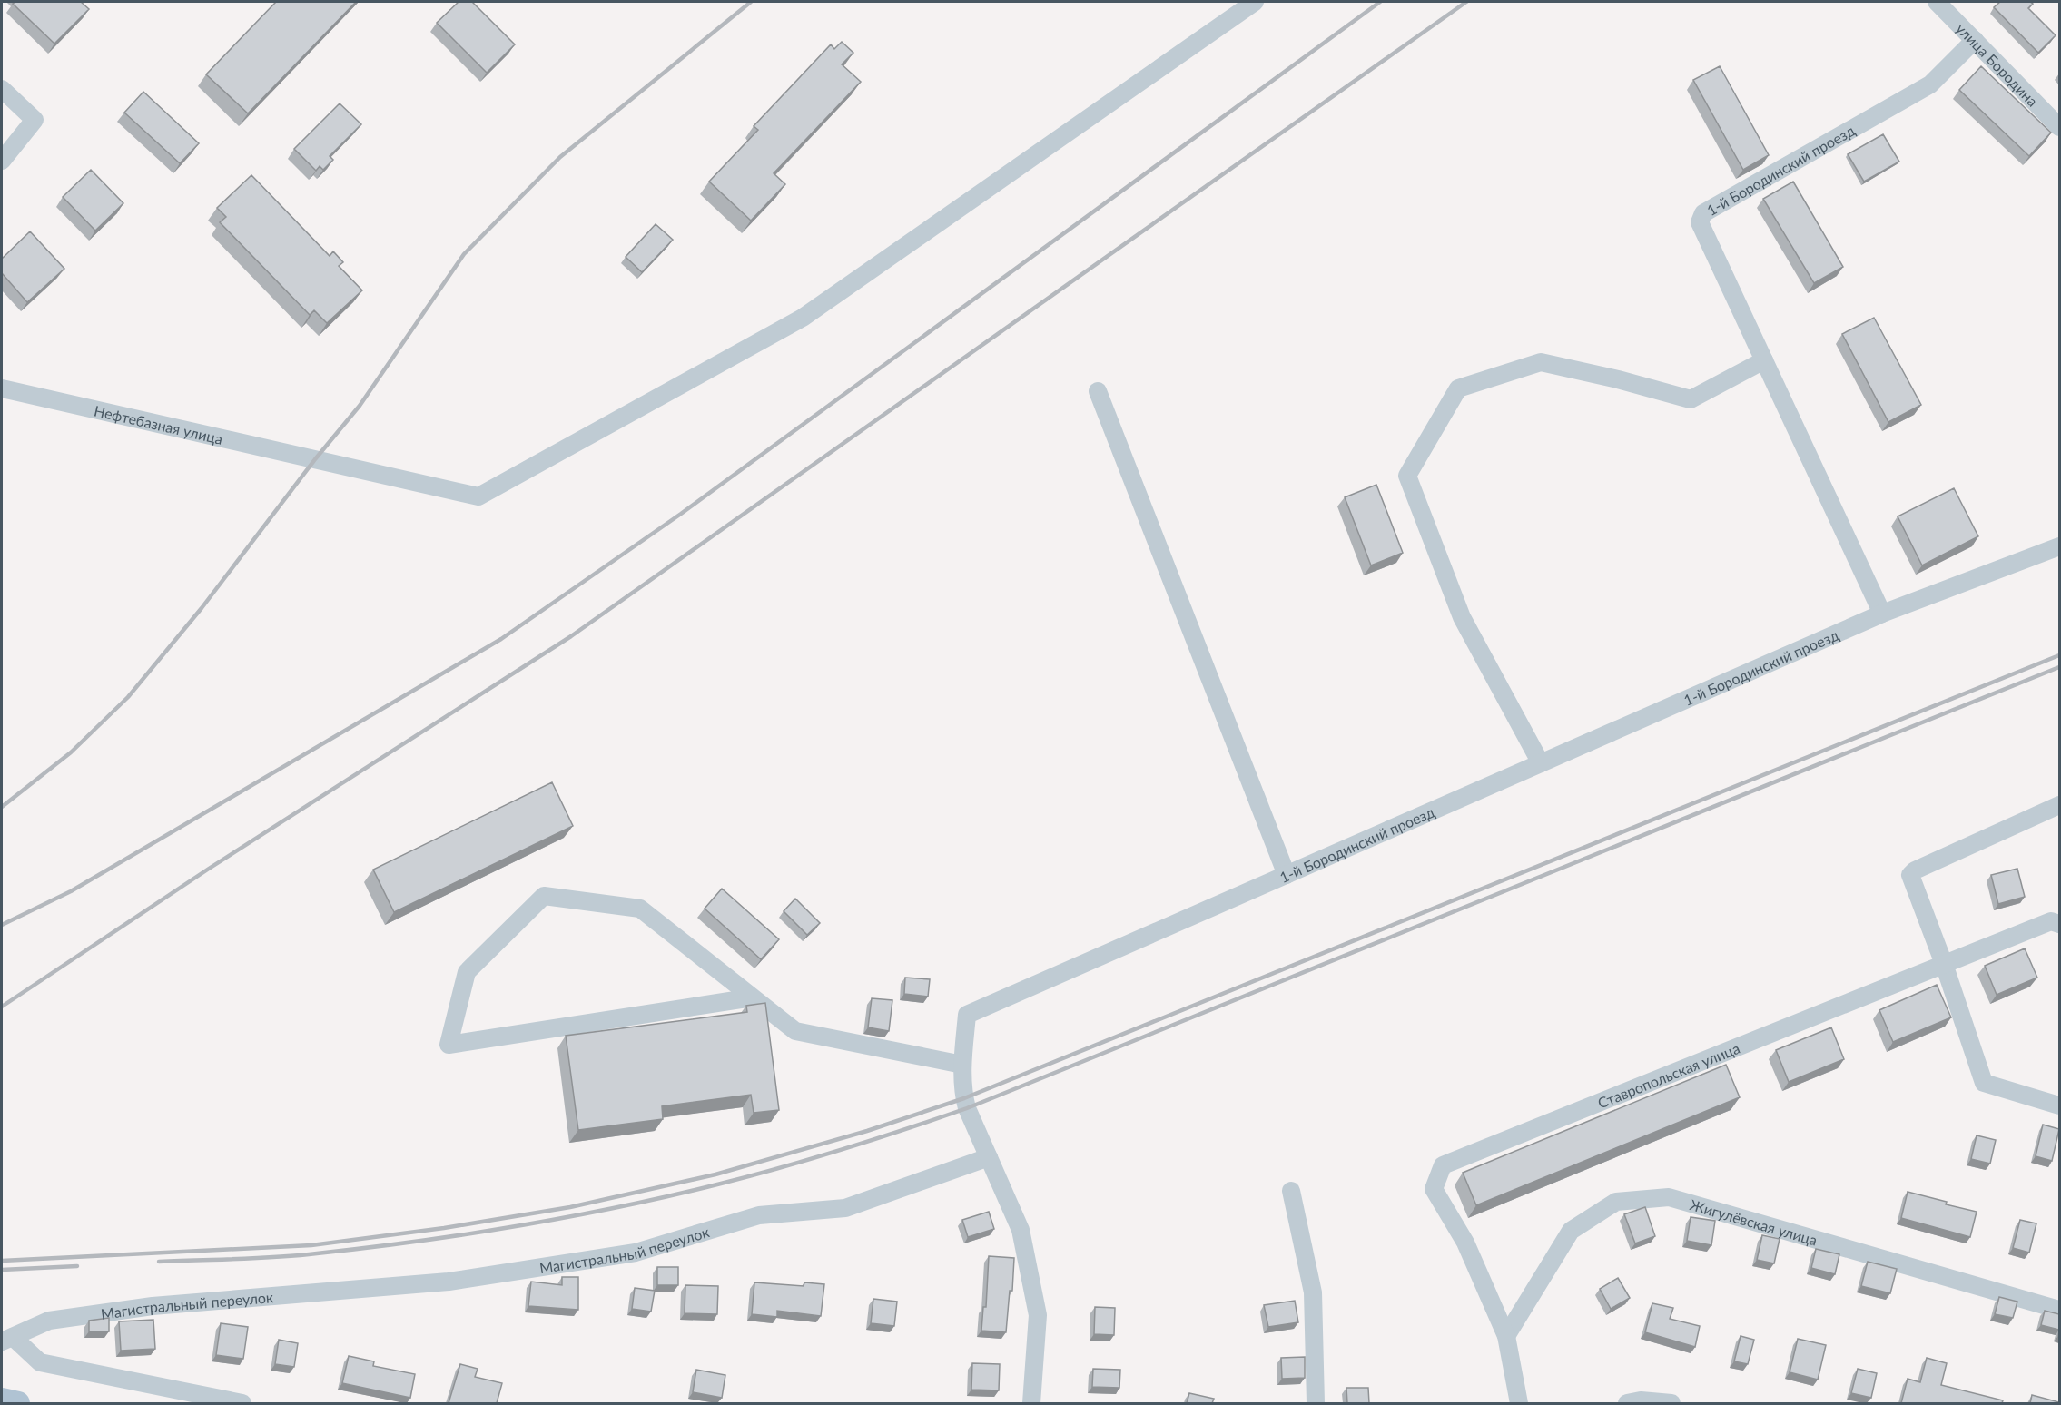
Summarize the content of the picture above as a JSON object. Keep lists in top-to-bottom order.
{
  "streets": {
    "street": [
      "улица Бородина",
      "1-й Бородинский проезд",
      "Нефтебазная улица",
      "Ставропольская улица",
      "Жигулёвская улица",
      "Магистральный переулок"
    ]
  },
  "crossings": [
    ["улица Бородина", "1-й Бородинский проезд"],
    ["1-й Бородинский проезд", "Магистральный переулок"],
    ["Ставропольская улица", "Жигулёвская улица"]
  ]
}
